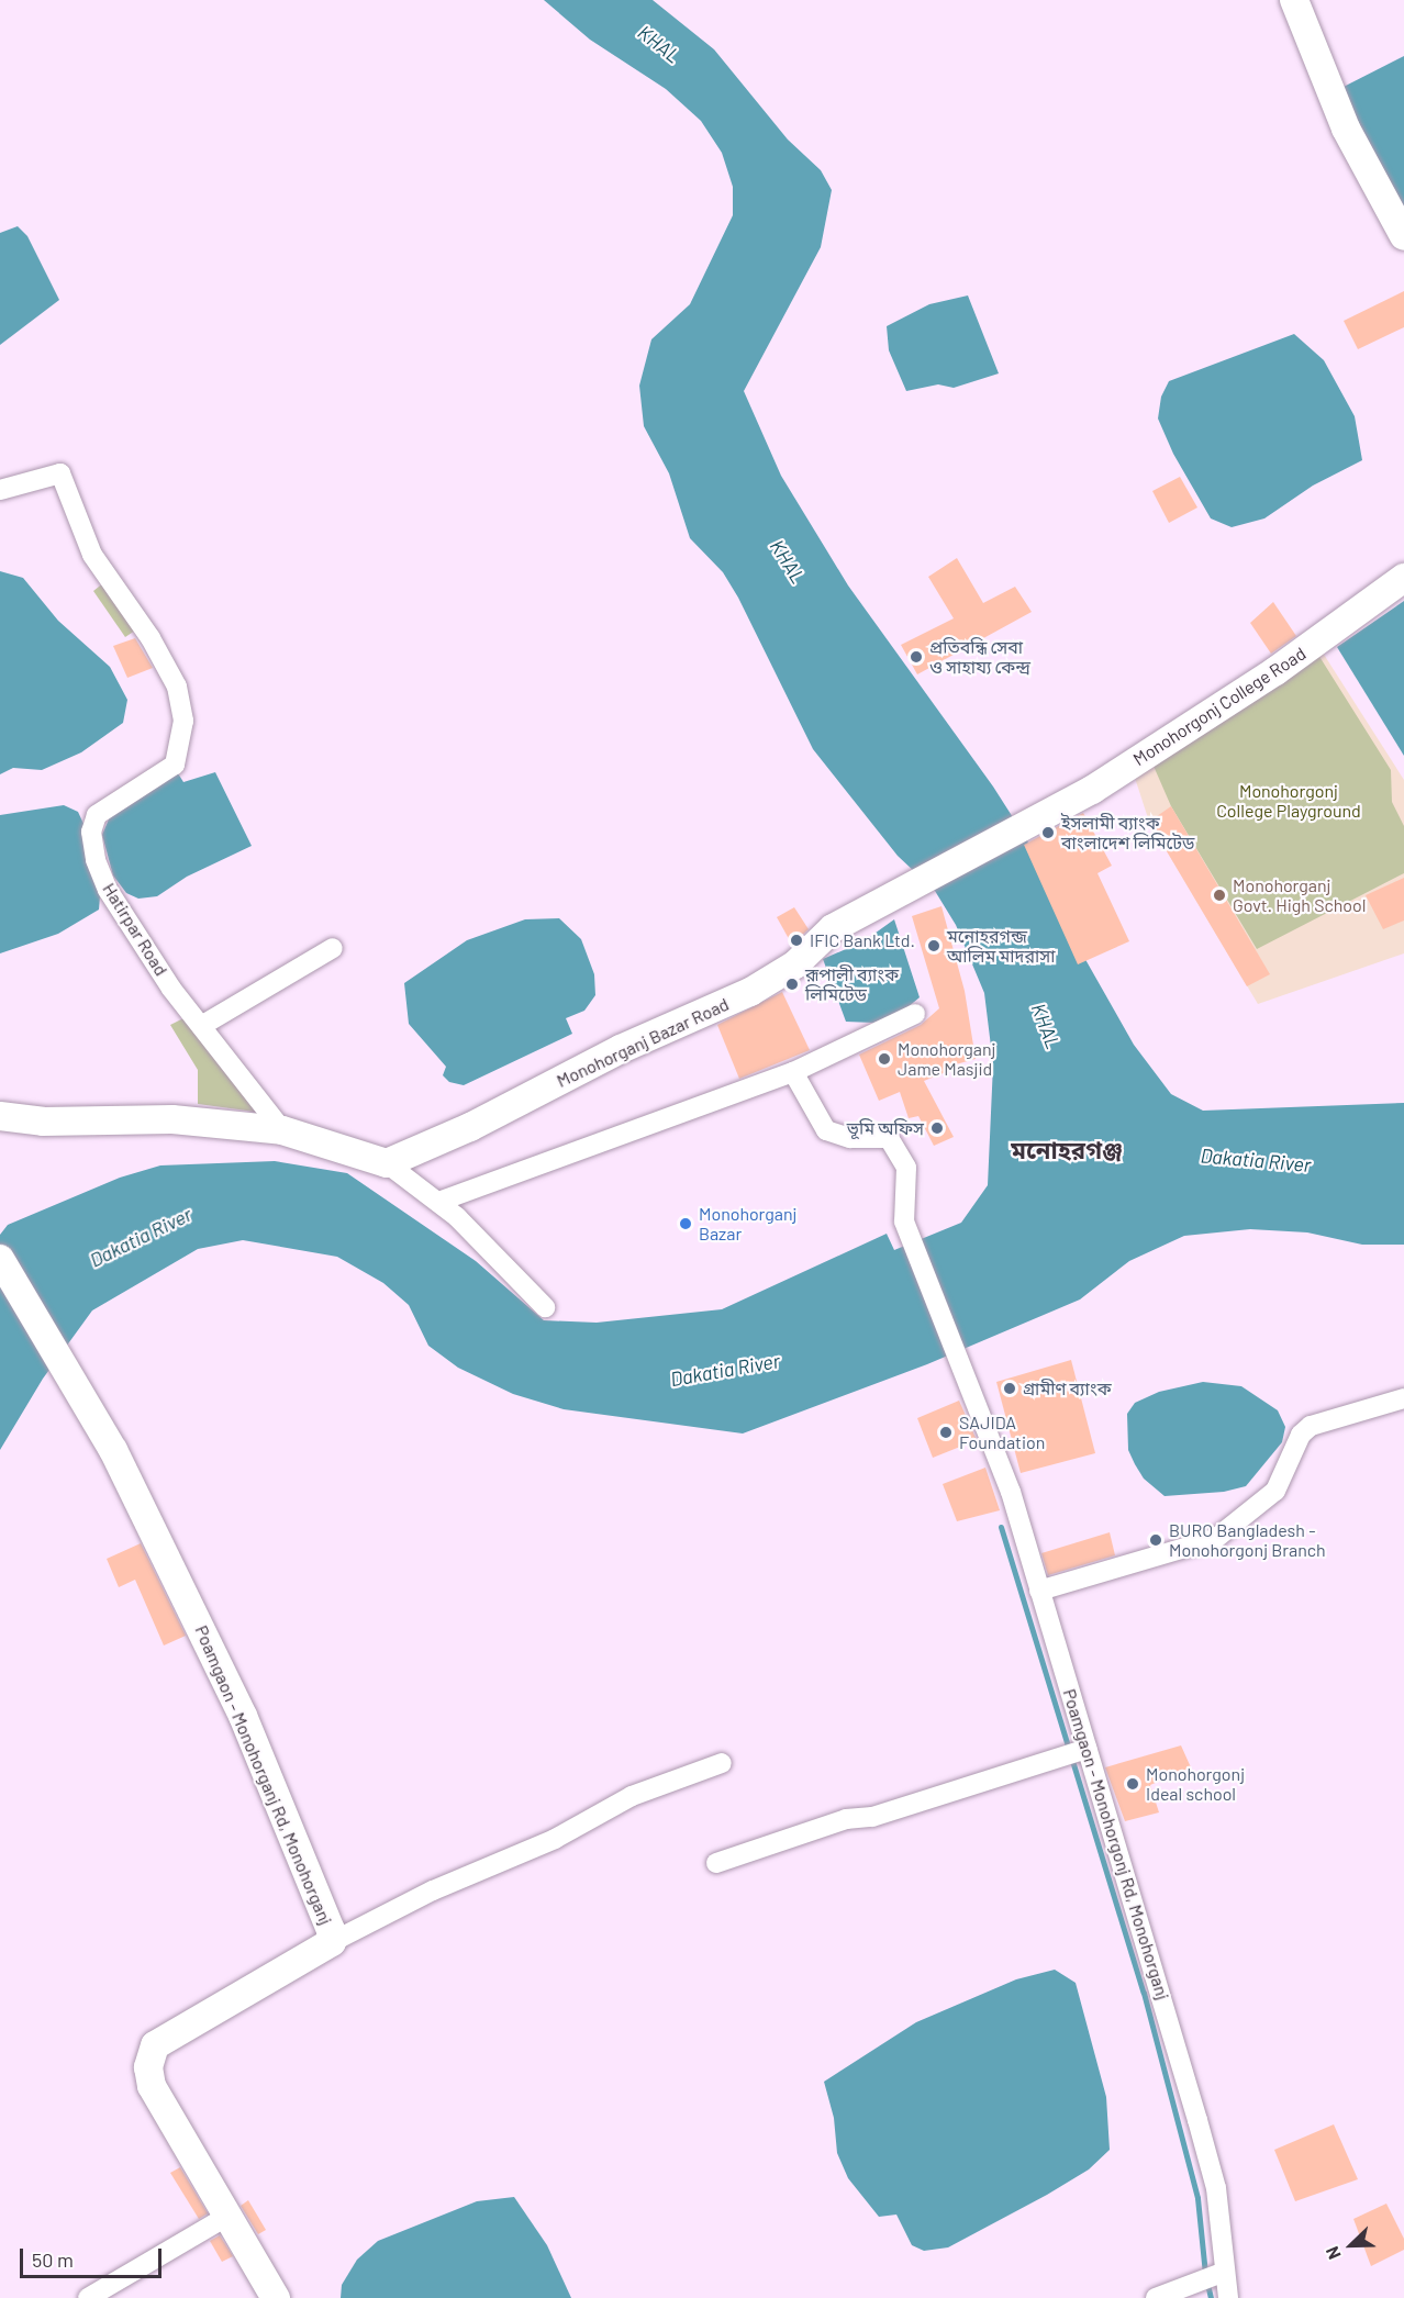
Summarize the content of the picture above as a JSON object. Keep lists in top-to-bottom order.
{
  "streets": {
    "street": [
      "Monohorgonj College Road",
      "Hatirpar Road",
      "Monohorganj Bazar Road",
      "Poamgaon - Monohorganj Rd, Monohorganj",
      "Poamgaon - Monohorgonj Rd, Monohorganj"
    ]
  },
  "crossings": [
    ["Monohorgonj College Road", "Monohorganj Bazar Road"]
  ],
  "districts": ["মনোহরগঞ্জ"],
  "water": ["KHAL", "Dakatia River"],
  "parks": ["Monohorgonj College Playground"],
  "places": [
    "প্রতিবন্ধি সেবা ও সাহায্য কেন্দ্র",
    "ইসলামী ব্যাংক বাংলাদেশ লিমিটেড",
    "Monohorganj Govt. High School",
    "IFIC Bank Ltd.",
    "মনোহরগন্জ আলিম মাদরাসা",
    "রূপালী ব্যাংক লিমিটেড",
    "Monohorganj Jame Masjid",
    "ভূমি অফিস",
    "Monohorganj Bazar",
    "গ্রামীণ ব্যাংক",
    "SAJIDA Foundation",
    "BURO Bangladesh - Monohorgonj Branch",
    "Monohorgonj Ideal school"
  ],
  "scale_bar": "50 m",
  "north": "bottom left"
}
